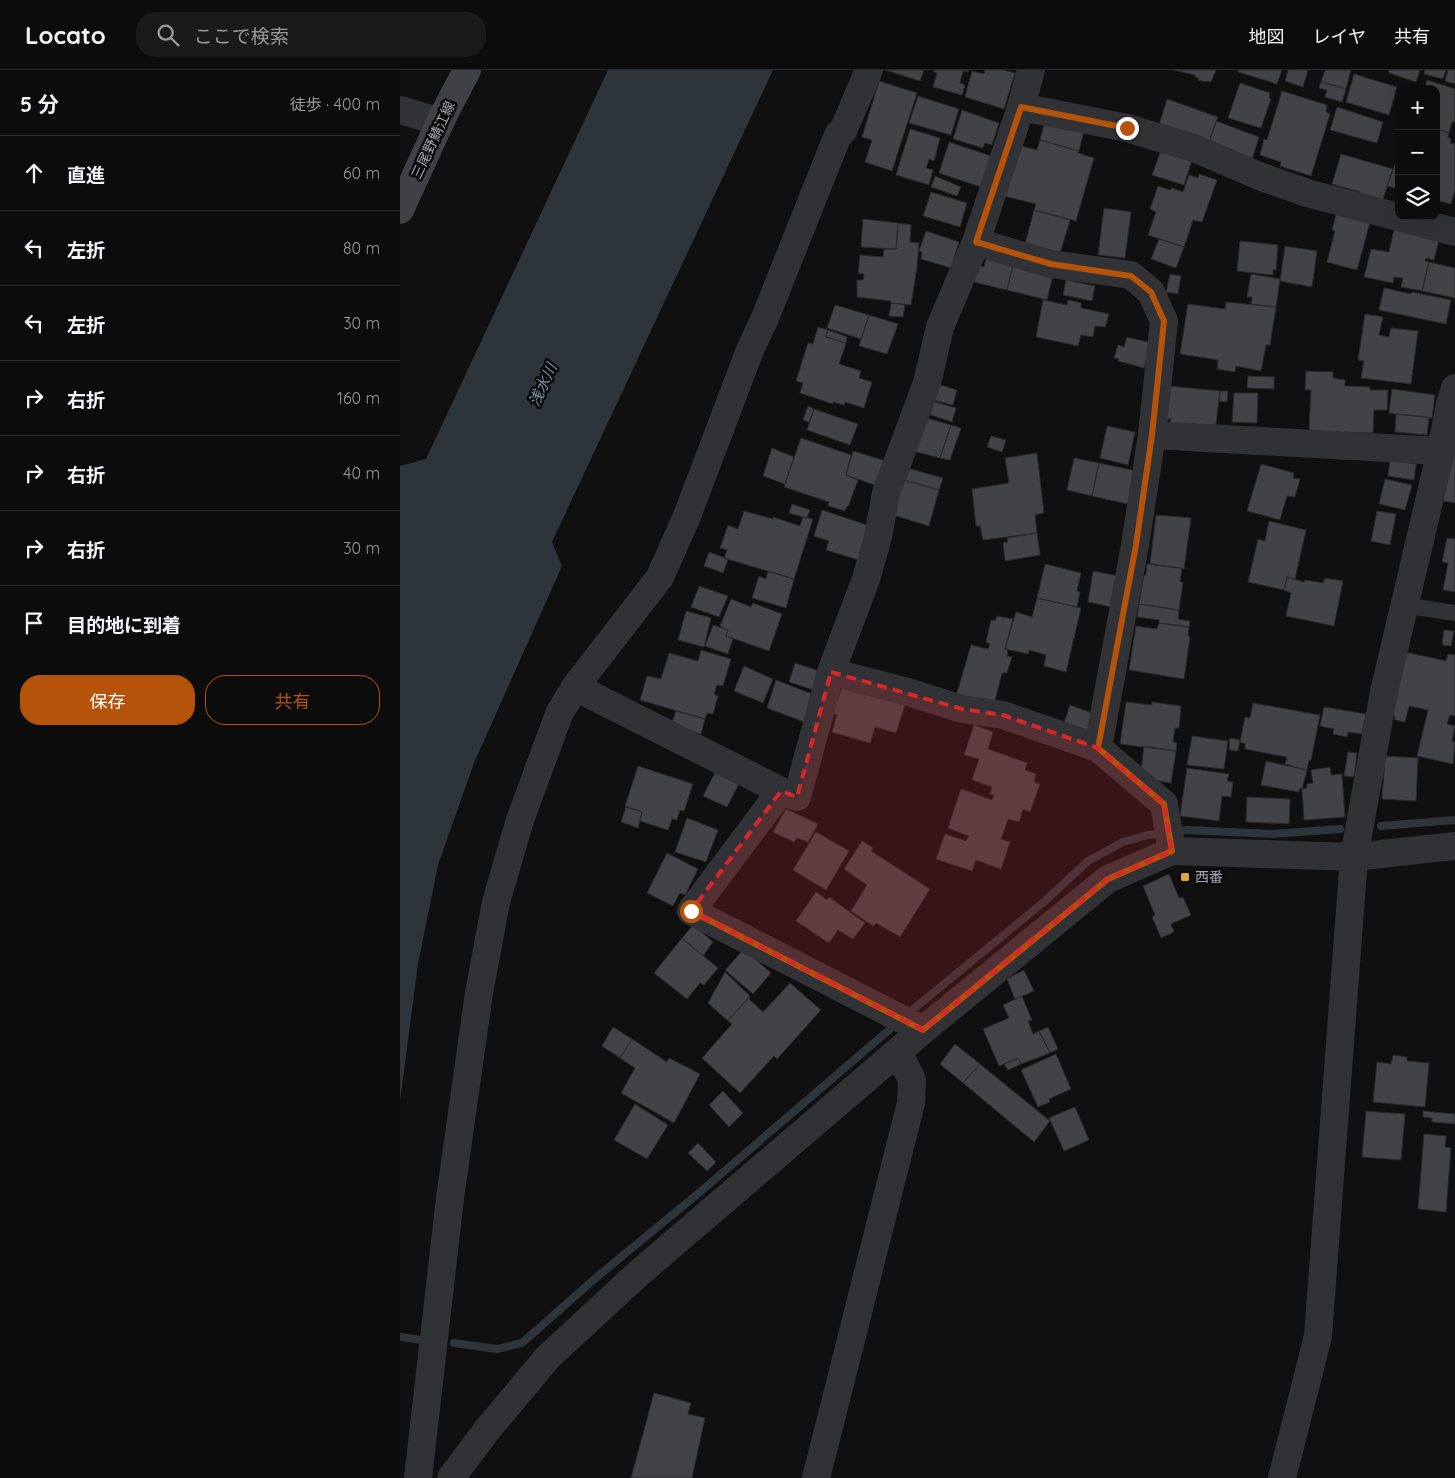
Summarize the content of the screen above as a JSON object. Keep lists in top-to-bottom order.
{
  "streets": {
    "main road": ["三尾野鯖江線"]
  },
  "water": ["浅水川"],
  "places": {
    "transit": ["西番"]
  },
  "page": {
    "header": "Locato",
    "search": "ここで検索",
    "nav": ["地図", "レイヤ", "共有"],
    "heading": ["5 分", "徒歩 · 400 m"],
    "map_buttons": ["+", "−"],
    "list": [
      ["直進", "60 m"],
      ["左折", "80 m"],
      ["左折", "30 m"],
      ["右折", "160 m"],
      ["右折", "40 m"],
      ["右折", "30 m"],
      "目的地に到着"
    ],
    "buttons": ["保存", "共有"]
  }
}
